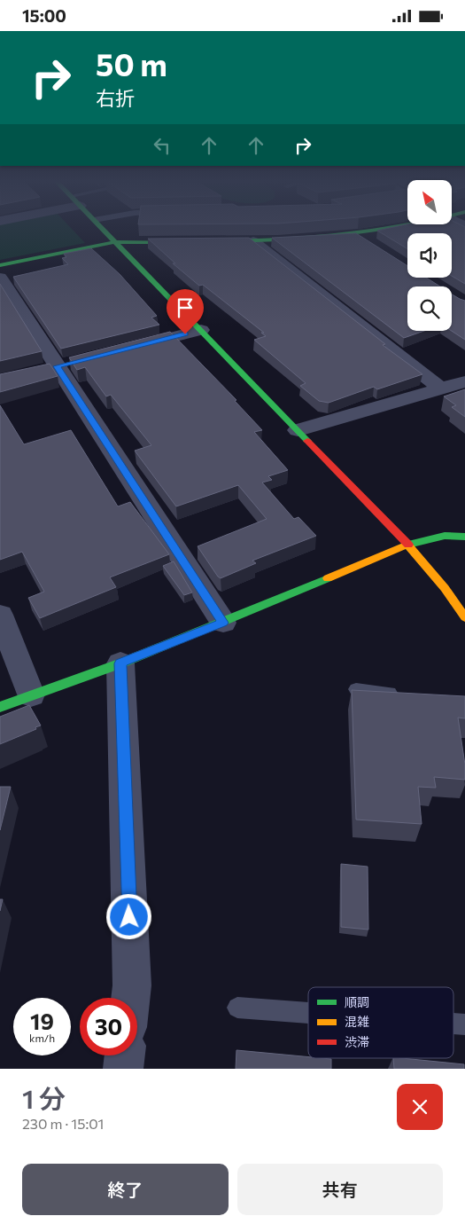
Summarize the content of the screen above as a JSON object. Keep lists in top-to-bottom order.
{
  "legend": ["順調", "混雑", "渋滞"],
  "north": "top left",
  "page": {
    "status": "15:00",
    "turn": ["50 m", "右折"],
    "speed": "19 km/h",
    "limit": "30",
    "heading": ["1 分", "230 m · 15:01"],
    "buttons": ["終了", "共有"]
  }
}
